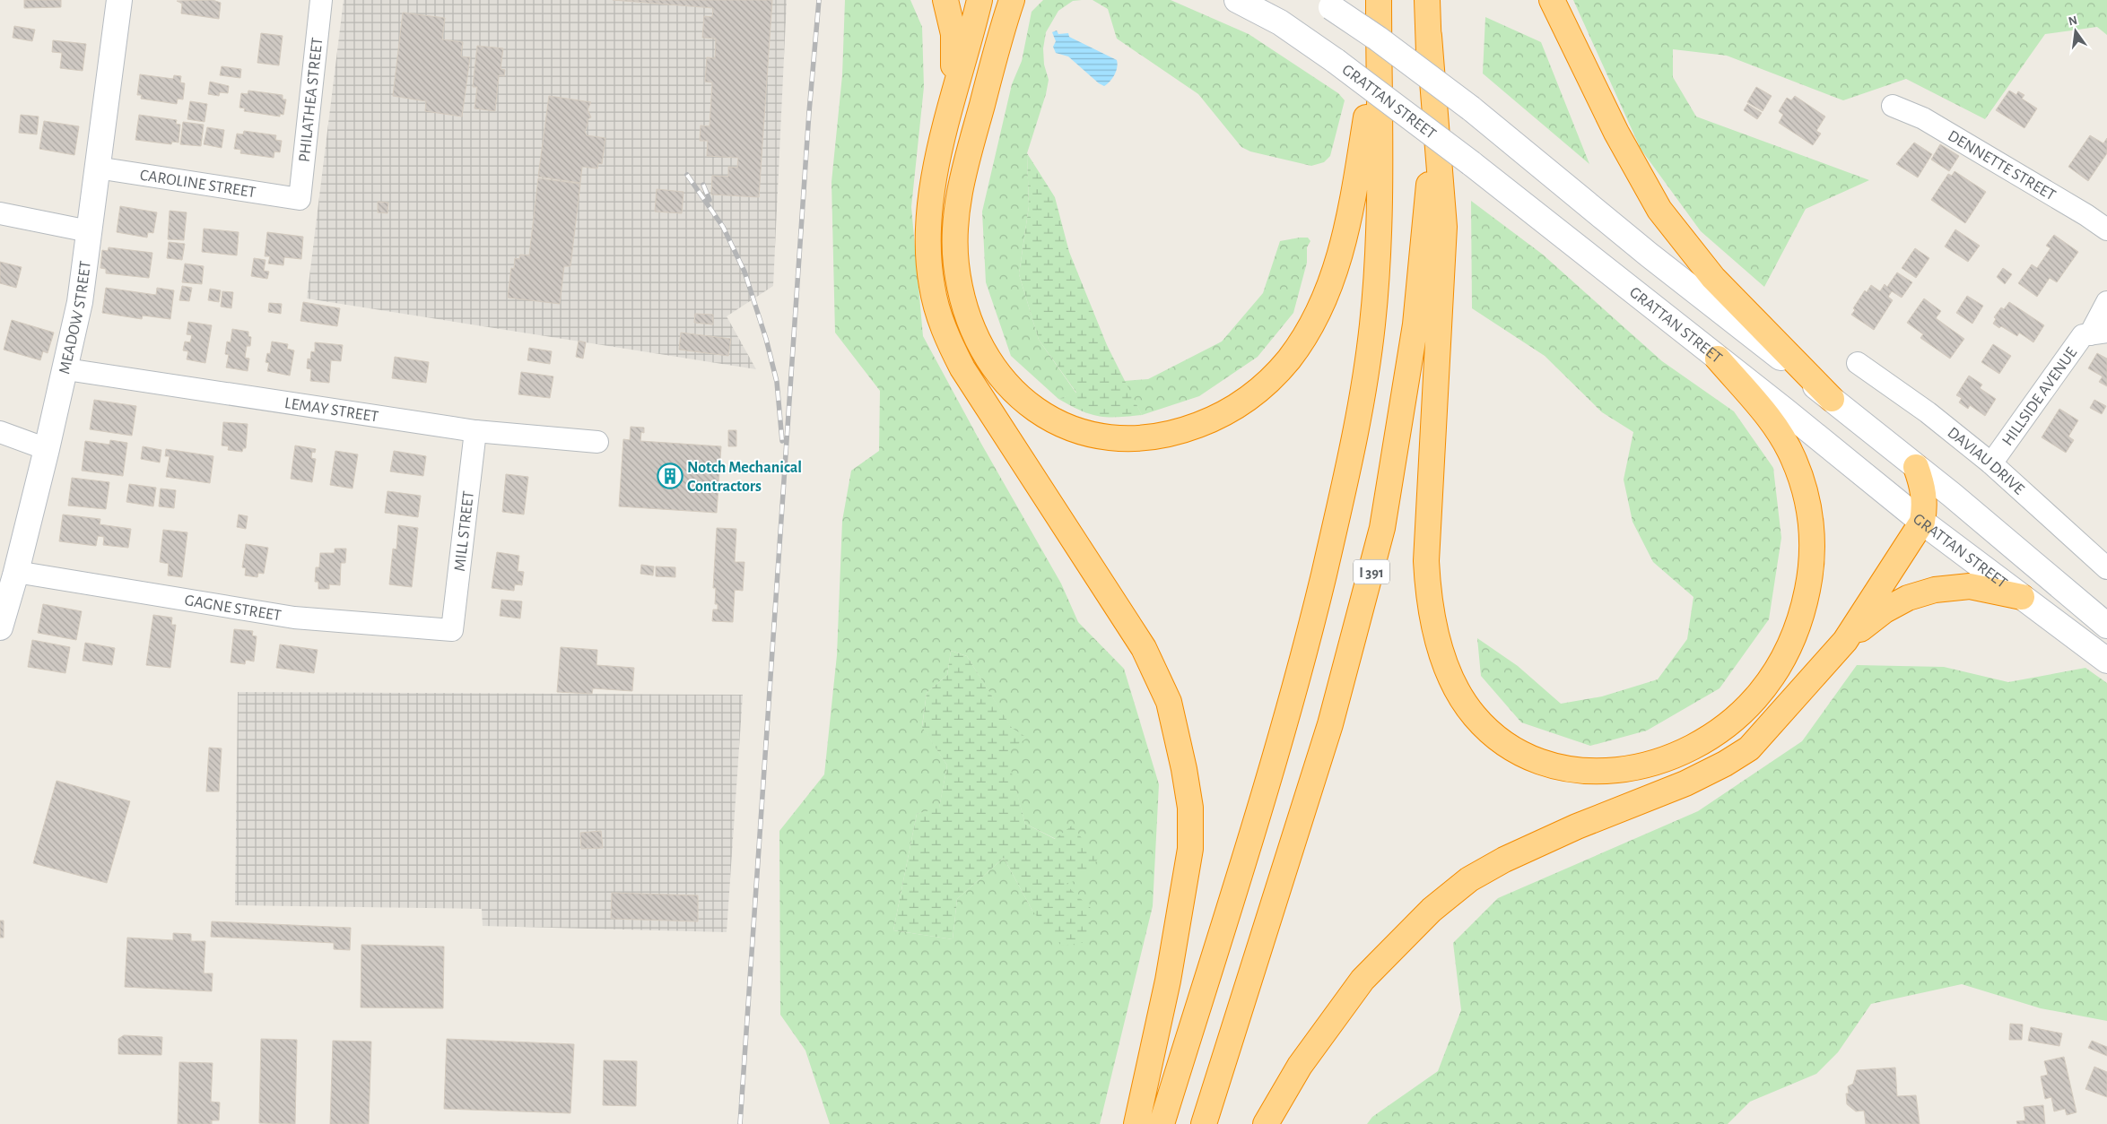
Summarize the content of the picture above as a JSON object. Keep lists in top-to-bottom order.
{
  "streets": {
    "highway": ["I 391"],
    "main road": ["GRATTAN STREET", "MEADOW STREET"],
    "street": [
      "PHILATHEA STREET",
      "DENNETTE STREET",
      "CAROLINE STREET",
      "HILLSIDE AVENUE",
      "LEMAY STREET",
      "DAVIAU DRIVE",
      "MILL STREET",
      "GAGNE STREET"
    ]
  },
  "crossings": [
    ["PHILATHEA STREET", "CAROLINE STREET"],
    ["CAROLINE STREET", "MEADOW STREET"],
    ["MEADOW STREET", "LEMAY STREET"],
    ["MEADOW STREET", "GAGNE STREET"],
    ["HILLSIDE AVENUE", "DAVIAU DRIVE"],
    ["LEMAY STREET", "MILL STREET"],
    ["MILL STREET", "GAGNE STREET"]
  ],
  "places": {
    "building": ["Notch Mechanical Contractors"]
  },
  "north": "top"
}
